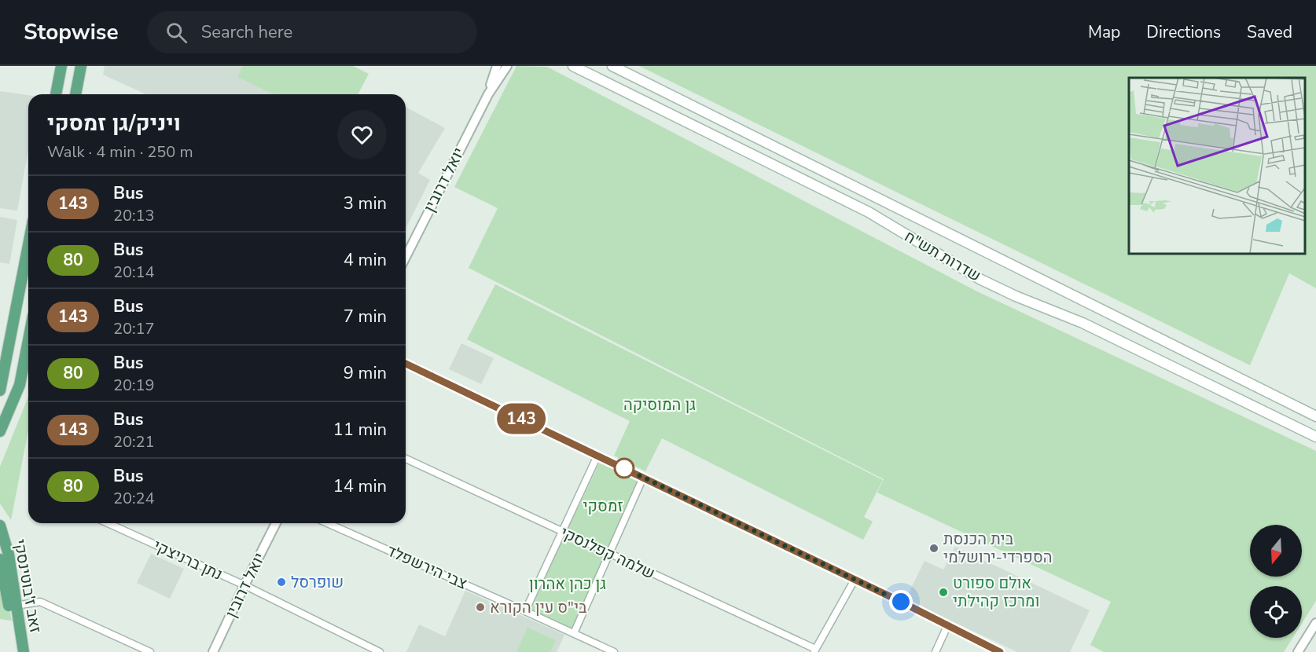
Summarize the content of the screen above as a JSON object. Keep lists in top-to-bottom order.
{
  "streets": {
    "main road": ["שדרות תש\"ח", "זאב ז'בוטינסקי"],
    "street": [
      "יואל דרובין",
      "שלמה קפלנסקי",
      "נתן ברניצקי",
      "צבי הירשפלד"
    ]
  },
  "crossings": [
    ["יואל דרובין", "נתן ברניצקי"]
  ],
  "parks": ["גן המוסיקה", "זמסקי", "גן כהן אהרון"],
  "places": [
    "בית הכנסת הספרדי-ירושלמי",
    "שופרסל",
    "אולם ספורט ומרכז קהילתי",
    "בי\"ס עין הקורא"
  ],
  "lines": ["bus line 143"],
  "north": "bottom",
  "page": {
    "header": "Stopwise",
    "search": "Search here",
    "nav": ["Map", "Directions", "Saved"],
    "on_map": "143",
    "heading": ["ויניק/גן זמסקי", "Walk · 4 min · 250 m"],
    "list": [
      {
        "mark": "143",
        "name": "Bus",
        "note": "20:13",
        "value": "3 min"
      },
      {
        "mark": "80",
        "name": "Bus",
        "note": "20:14",
        "value": "4 min"
      },
      {
        "mark": "143",
        "name": "Bus",
        "note": "20:17",
        "value": "7 min"
      },
      {
        "mark": "80",
        "name": "Bus",
        "note": "20:19",
        "value": "9 min"
      },
      {
        "mark": "143",
        "name": "Bus",
        "note": "20:21",
        "value": "11 min"
      },
      {
        "mark": "80",
        "name": "Bus",
        "note": "20:24",
        "value": "14 min"
      }
    ]
  }
}
